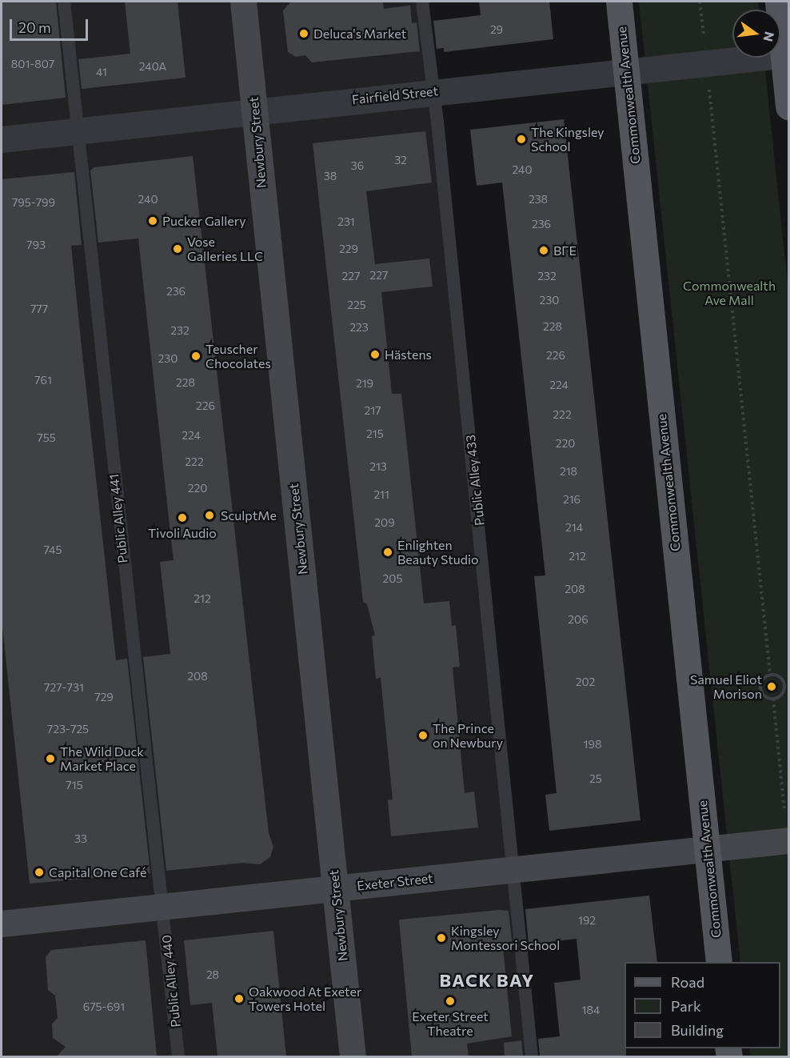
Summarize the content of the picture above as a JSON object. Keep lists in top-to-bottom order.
{
  "streets": {
    "main road": ["Commonwealth Avenue", "Newbury Street", "Exeter Street"],
    "street": ["Fairfield Street"],
    "lane": ["Public Alley 433", "Public Alley 441", "Public Alley 440"]
  },
  "crossings": [
    ["Fairfield Street", "Commonwealth Avenue"],
    ["Fairfield Street", "Newbury Street"],
    ["Fairfield Street", "Public Alley 433"],
    ["Fairfield Street", "Public Alley 441"],
    ["Commonwealth Avenue", "Exeter Street"],
    ["Newbury Street", "Exeter Street"],
    ["Public Alley 433", "Exeter Street"],
    ["Public Alley 441", "Exeter Street"],
    ["Public Alley 441", "Public Alley 440"],
    ["Exeter Street", "Public Alley 440"]
  ],
  "districts": ["BACK BAY"],
  "parks": ["Commonwealth Ave Mall"],
  "places": [
    "Deluca's Market",
    "The Kingsley School",
    "Pucker Gallery",
    "Vose Galleries LLC",
    "ΒΓΕ",
    "Hästens",
    "Teuscher Chocolates",
    "SculptMe",
    "Tivoli Audio",
    "Enlighten Beauty Studio",
    "Samuel Eliot Morison",
    "The Prince on Newbury",
    "The Wild Duck Market Place",
    "Capital One Café",
    "Kingsley Montessori School",
    "Oakwood At Exeter Towers Hotel",
    "Exeter Street Theatre"
  ],
  "house_numbers": [
    "29",
    "801-807",
    "240A",
    "41",
    "32",
    "36",
    "240",
    "38",
    "240",
    "238",
    "795-799",
    "231",
    "236",
    "793",
    "229",
    "227",
    "227",
    "232",
    "236",
    "230",
    "225",
    "777",
    "228",
    "223",
    "232",
    "226",
    "230",
    "761",
    "228",
    "219",
    "224",
    "226",
    "217",
    "222",
    "215",
    "224",
    "755",
    "220",
    "222",
    "213",
    "218",
    "220",
    "211",
    "216",
    "209",
    "214",
    "745",
    "212",
    "205",
    "208",
    "212",
    "206",
    "208",
    "202",
    "727-731",
    "729",
    "723-725",
    "198",
    "25",
    "715",
    "33",
    "192",
    "28",
    "675-691",
    "184"
  ],
  "legend": ["Road", "Park", "Building"],
  "scale_bar": "20 m",
  "north": "right"
}
